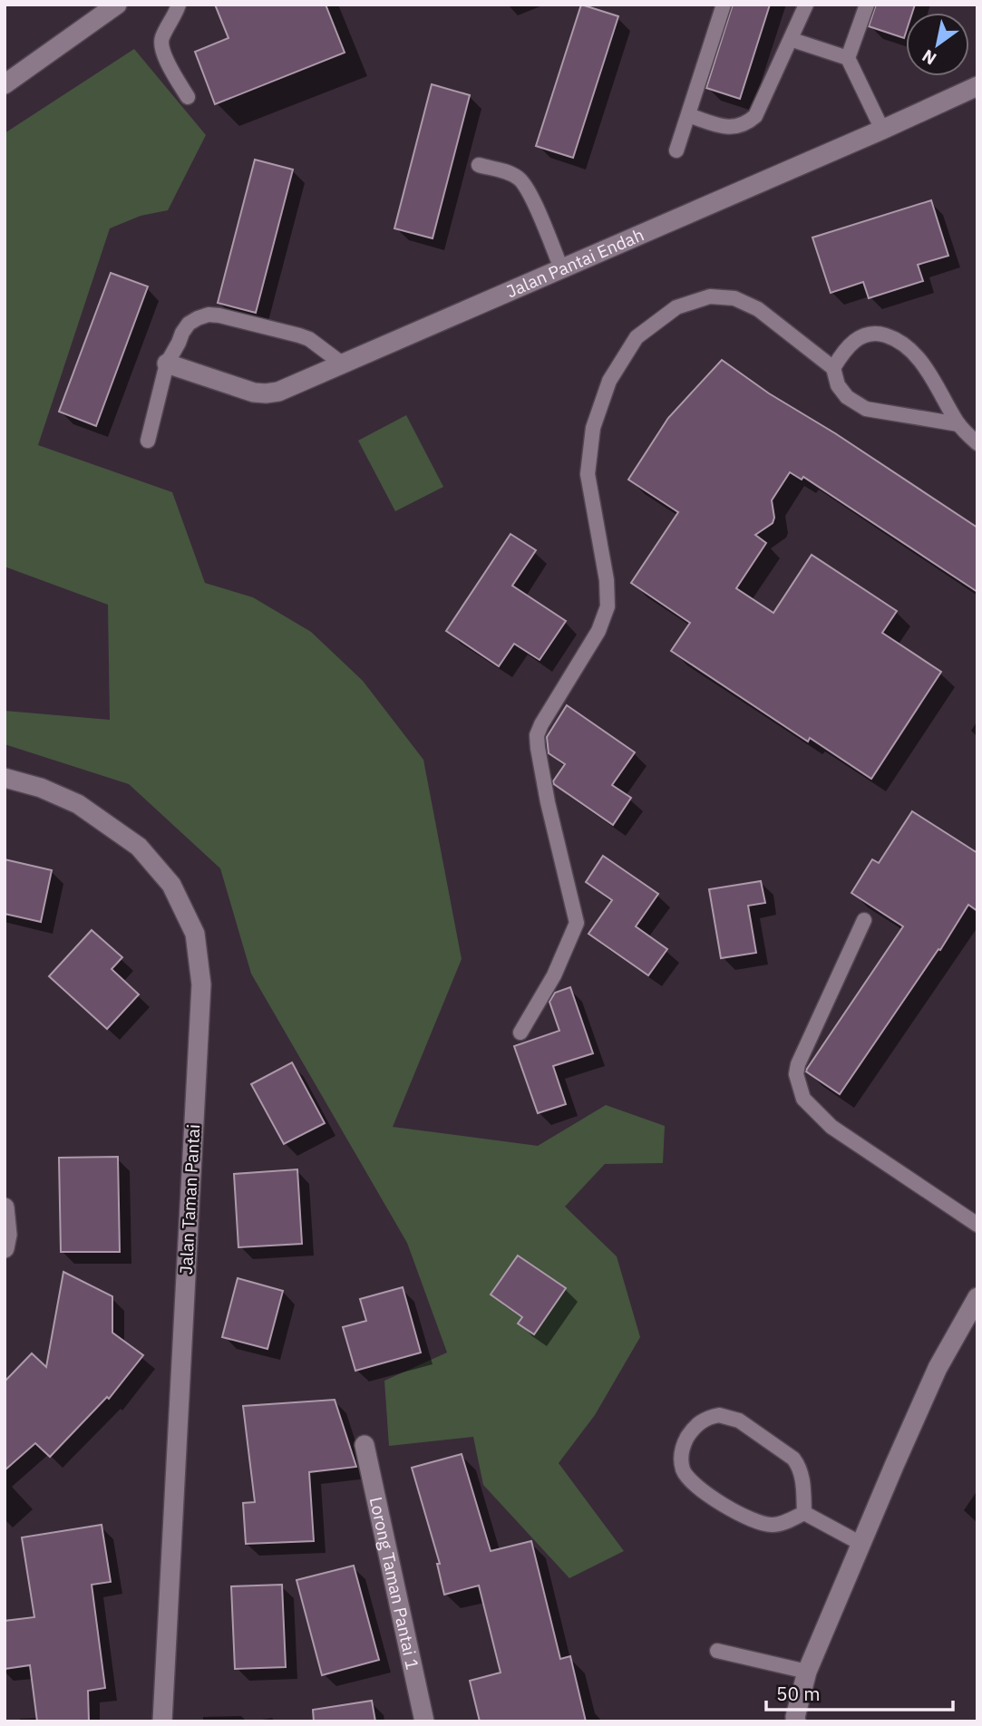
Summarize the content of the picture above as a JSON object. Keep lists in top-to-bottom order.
{
  "streets": {
    "street": ["Jalan Pantai Endah", "Jalan Taman Pantai", "Lorong Taman Pantai 1"]
  },
  "scale_bar": "50 m",
  "north": "bottom left"
}
